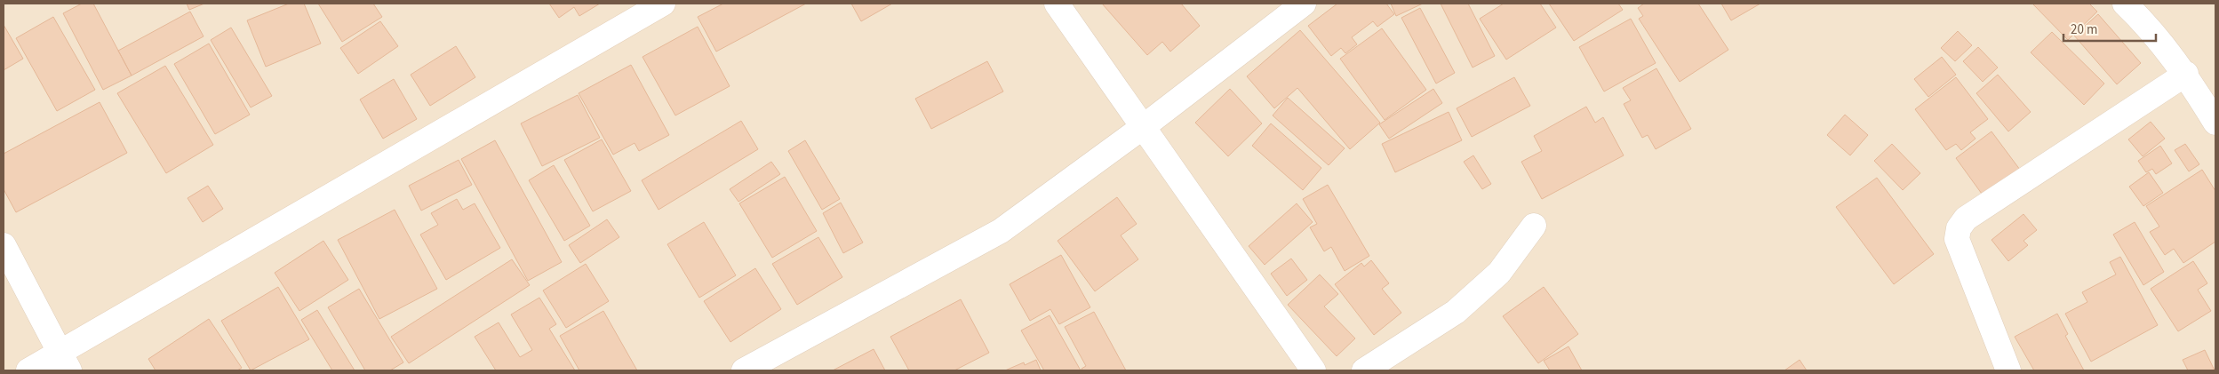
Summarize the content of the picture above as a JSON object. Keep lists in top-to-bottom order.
{
  "scale_bar": "20 m"
}
